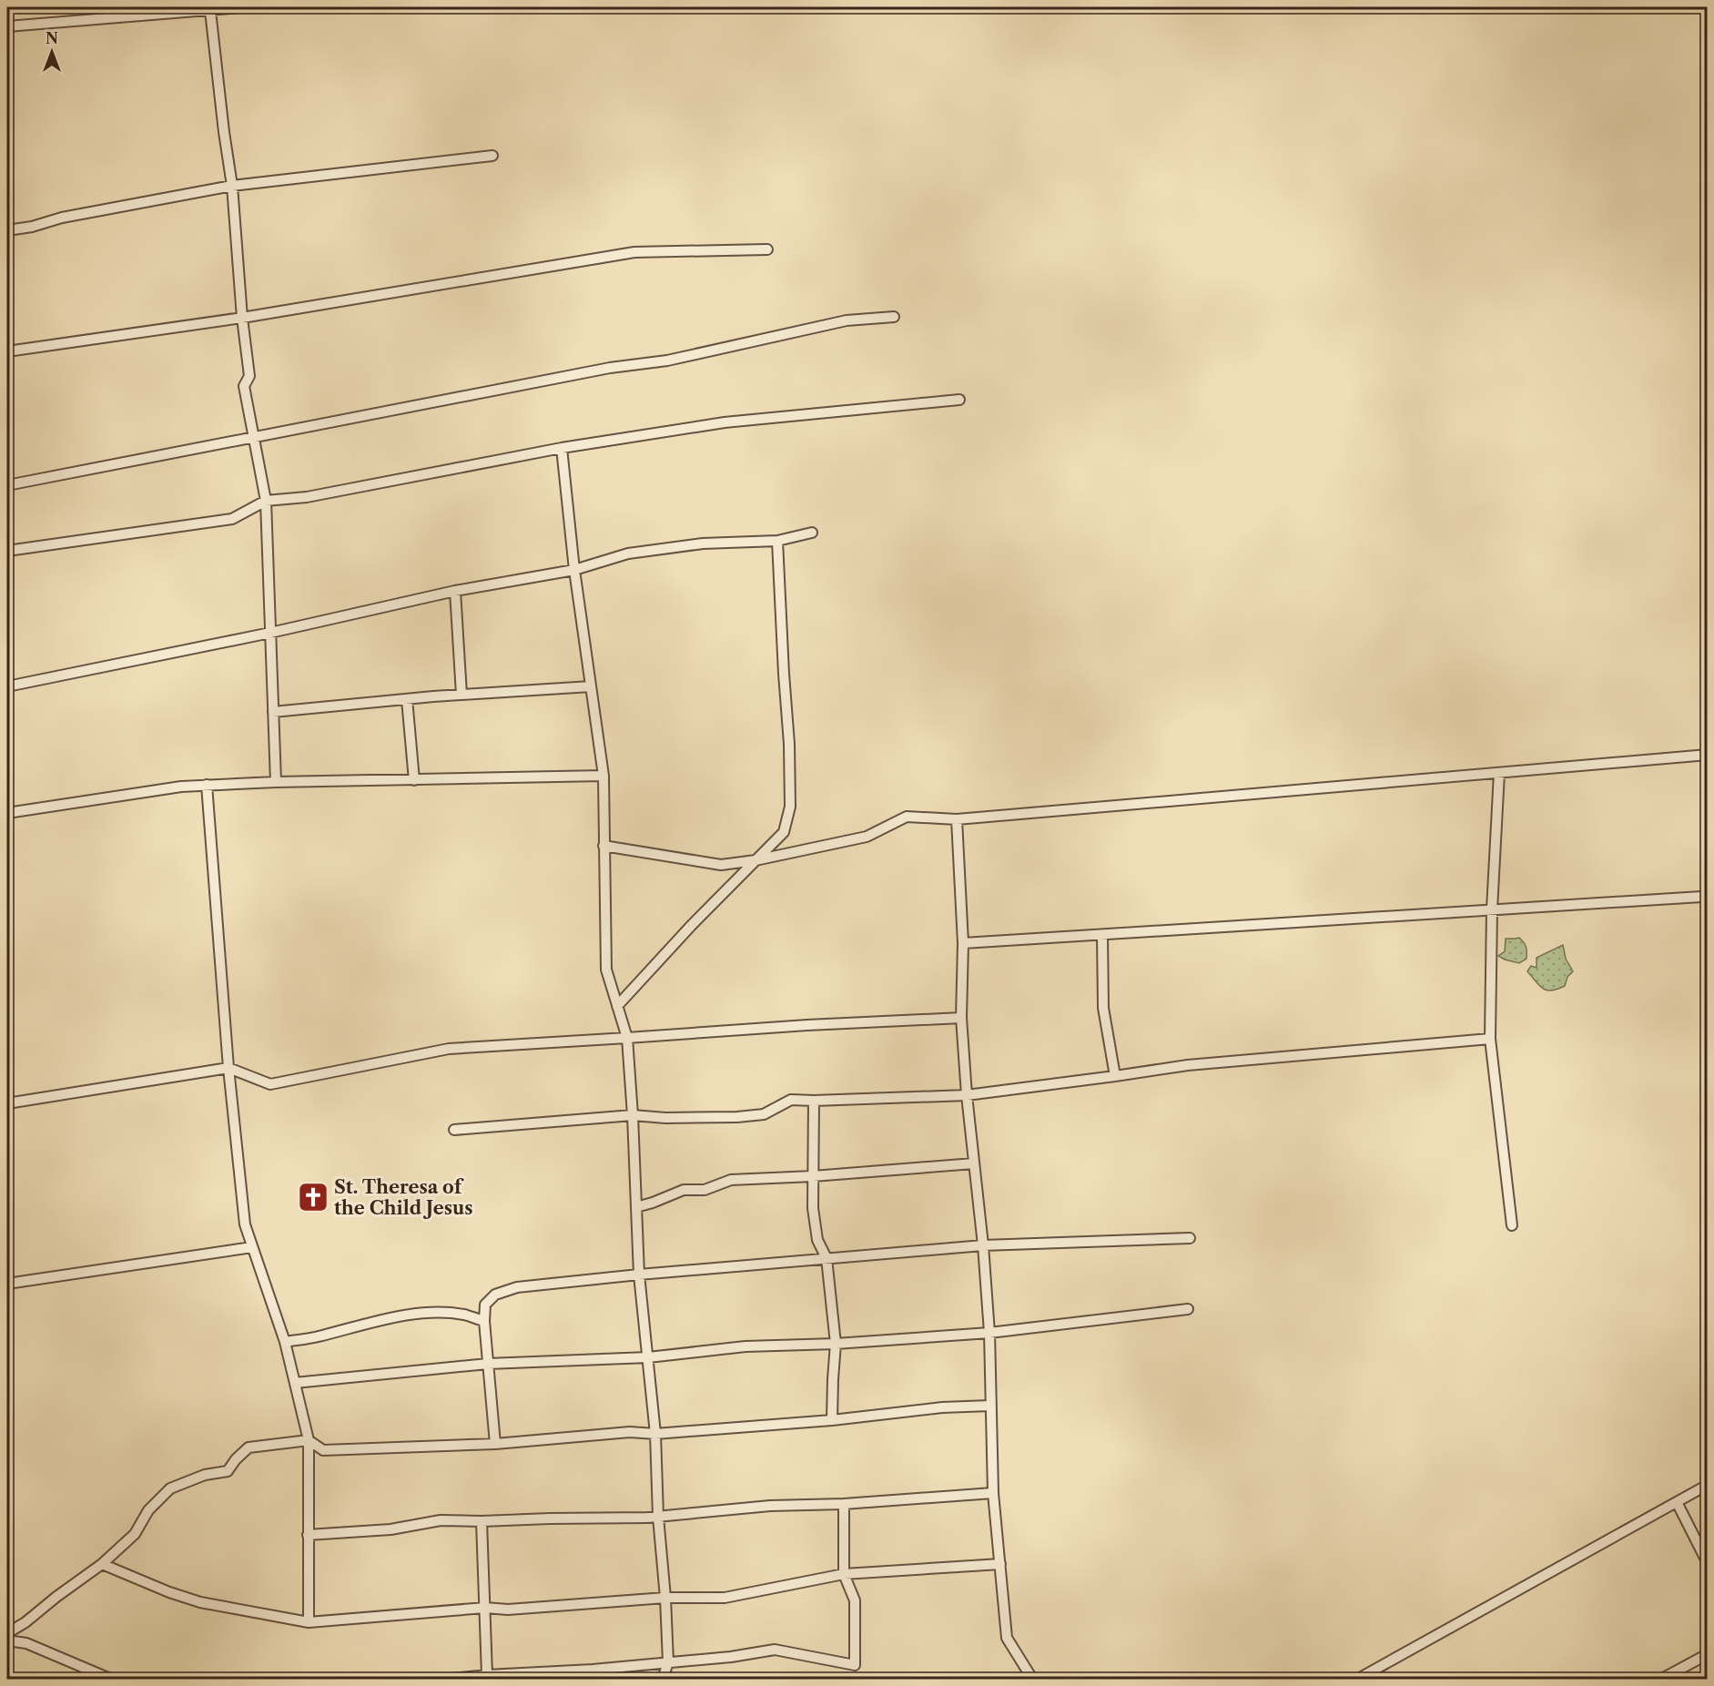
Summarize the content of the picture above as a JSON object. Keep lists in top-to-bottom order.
{
  "places": {
    "church": ["St. Theresa of the Child Jesus"]
  },
  "north": "top"
}
